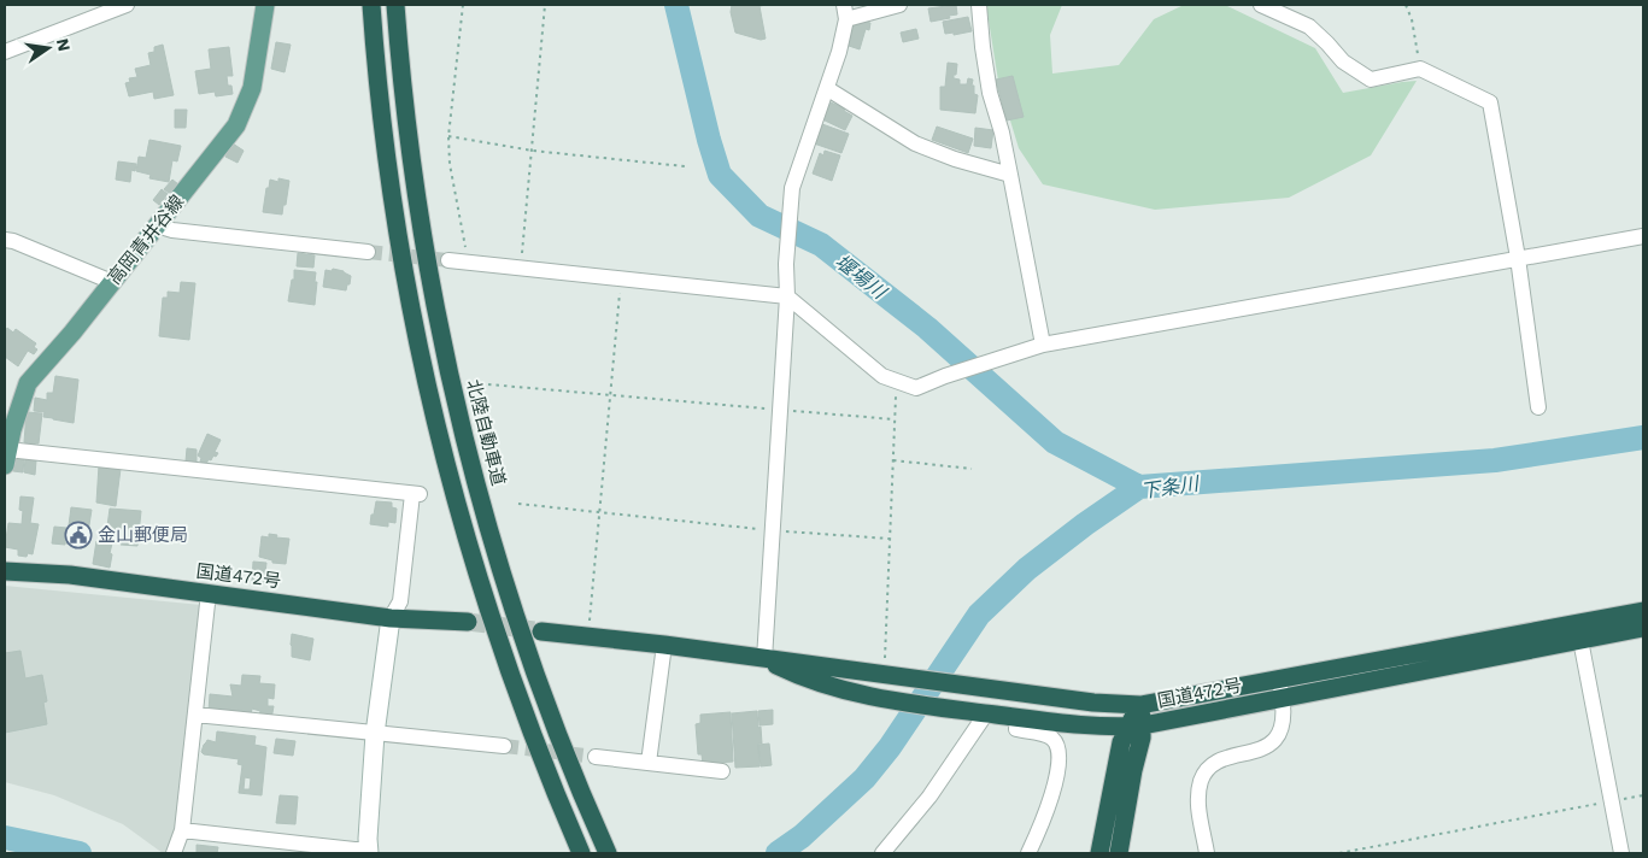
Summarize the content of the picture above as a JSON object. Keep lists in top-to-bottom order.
{
  "streets": {
    "highway": ["北陸自動車道", "国道472号"],
    "main road": ["高岡青井谷線"]
  },
  "water": ["堰場川", "下条川"],
  "places": {
    "public building": ["金山郵便局"]
  },
  "north": "right"
}
